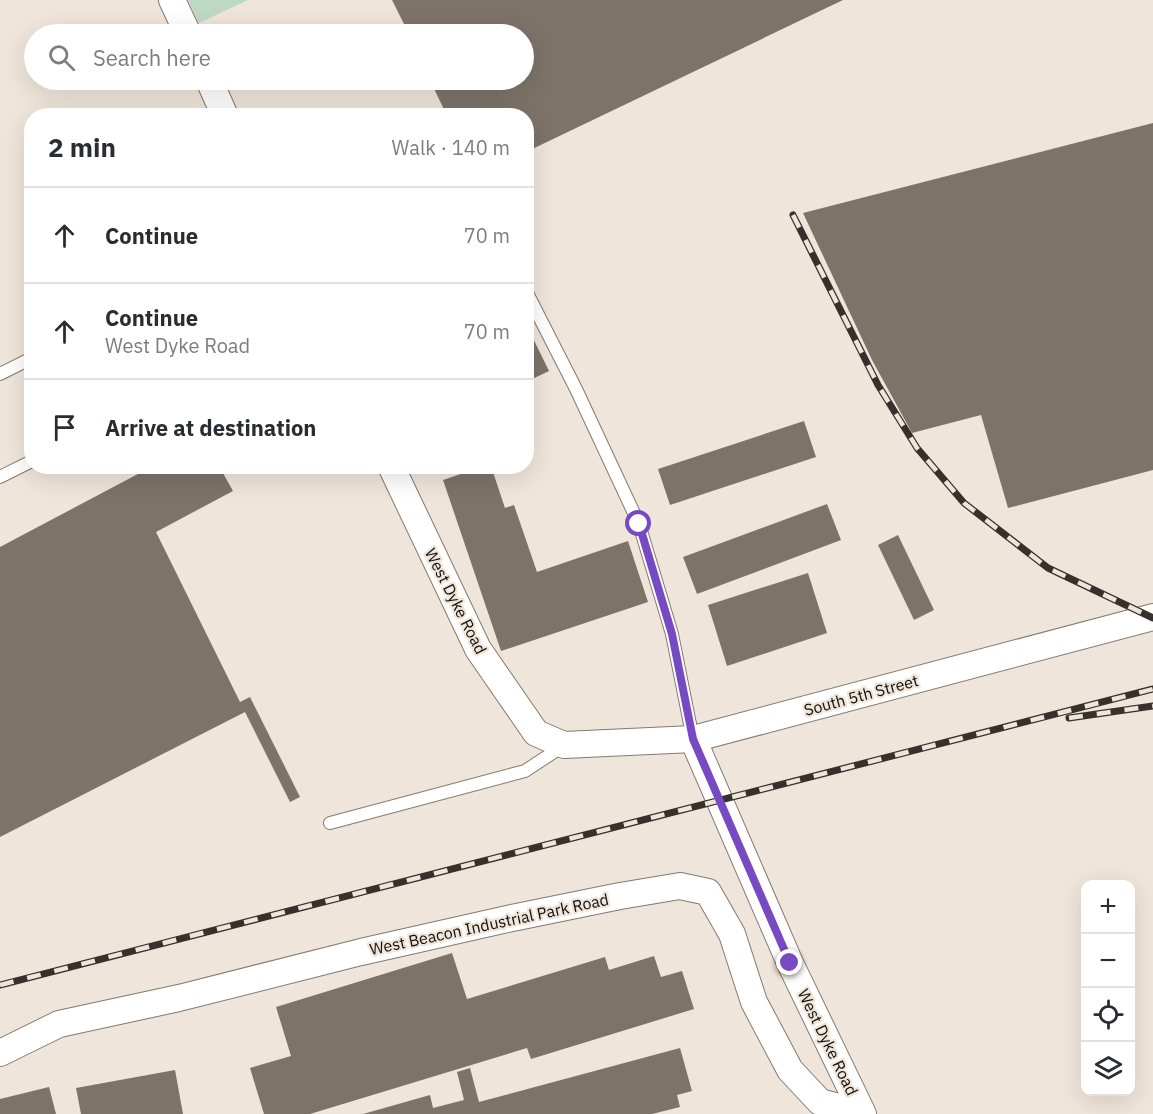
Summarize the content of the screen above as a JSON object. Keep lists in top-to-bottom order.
{
  "streets": {
    "street": ["West Dyke Road", "South 5th Street", "West Beacon Industrial Park Road"]
  },
  "crossings": [
    ["West Dyke Road", "South 5th Street"],
    ["West Dyke Road", "West Beacon Industrial Park Road"]
  ],
  "page": {
    "search": "Search here",
    "heading": ["2 min", "Walk · 140 m"],
    "list": [
      ["Continue", "70 m"],
      ["Continue", "West Dyke Road", "70 m"],
      "Arrive at destination"
    ],
    "map_buttons": ["+", "−"]
  }
}
